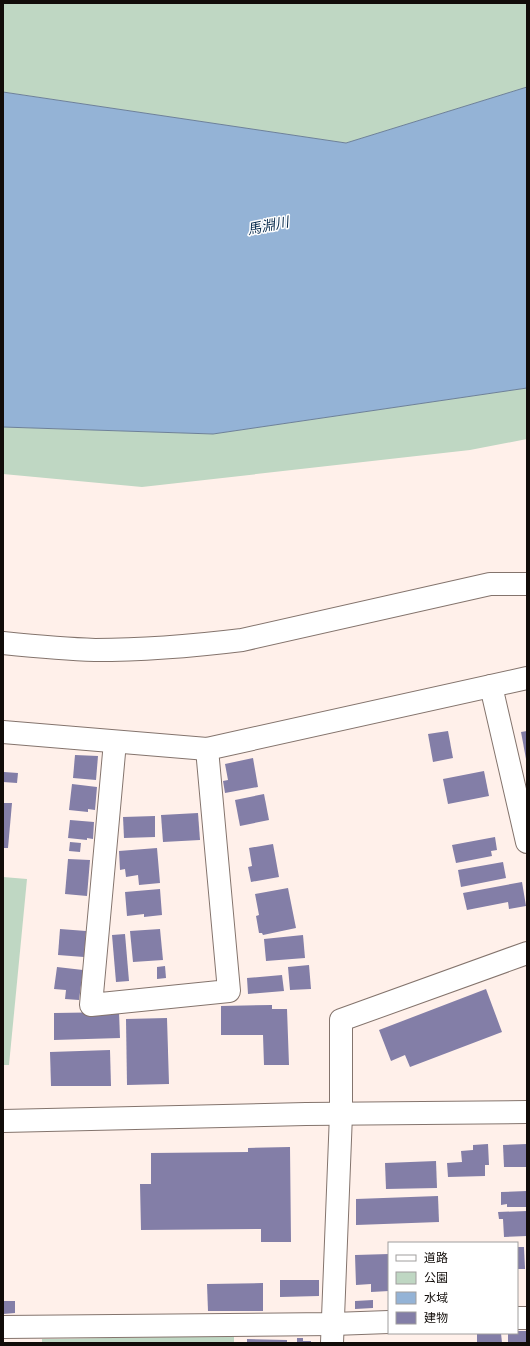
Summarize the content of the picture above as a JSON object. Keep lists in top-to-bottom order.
{
  "water": ["馬淵川"],
  "legend": [
    "道路",
    "公園",
    "水域",
    "建物"
  ]
}
